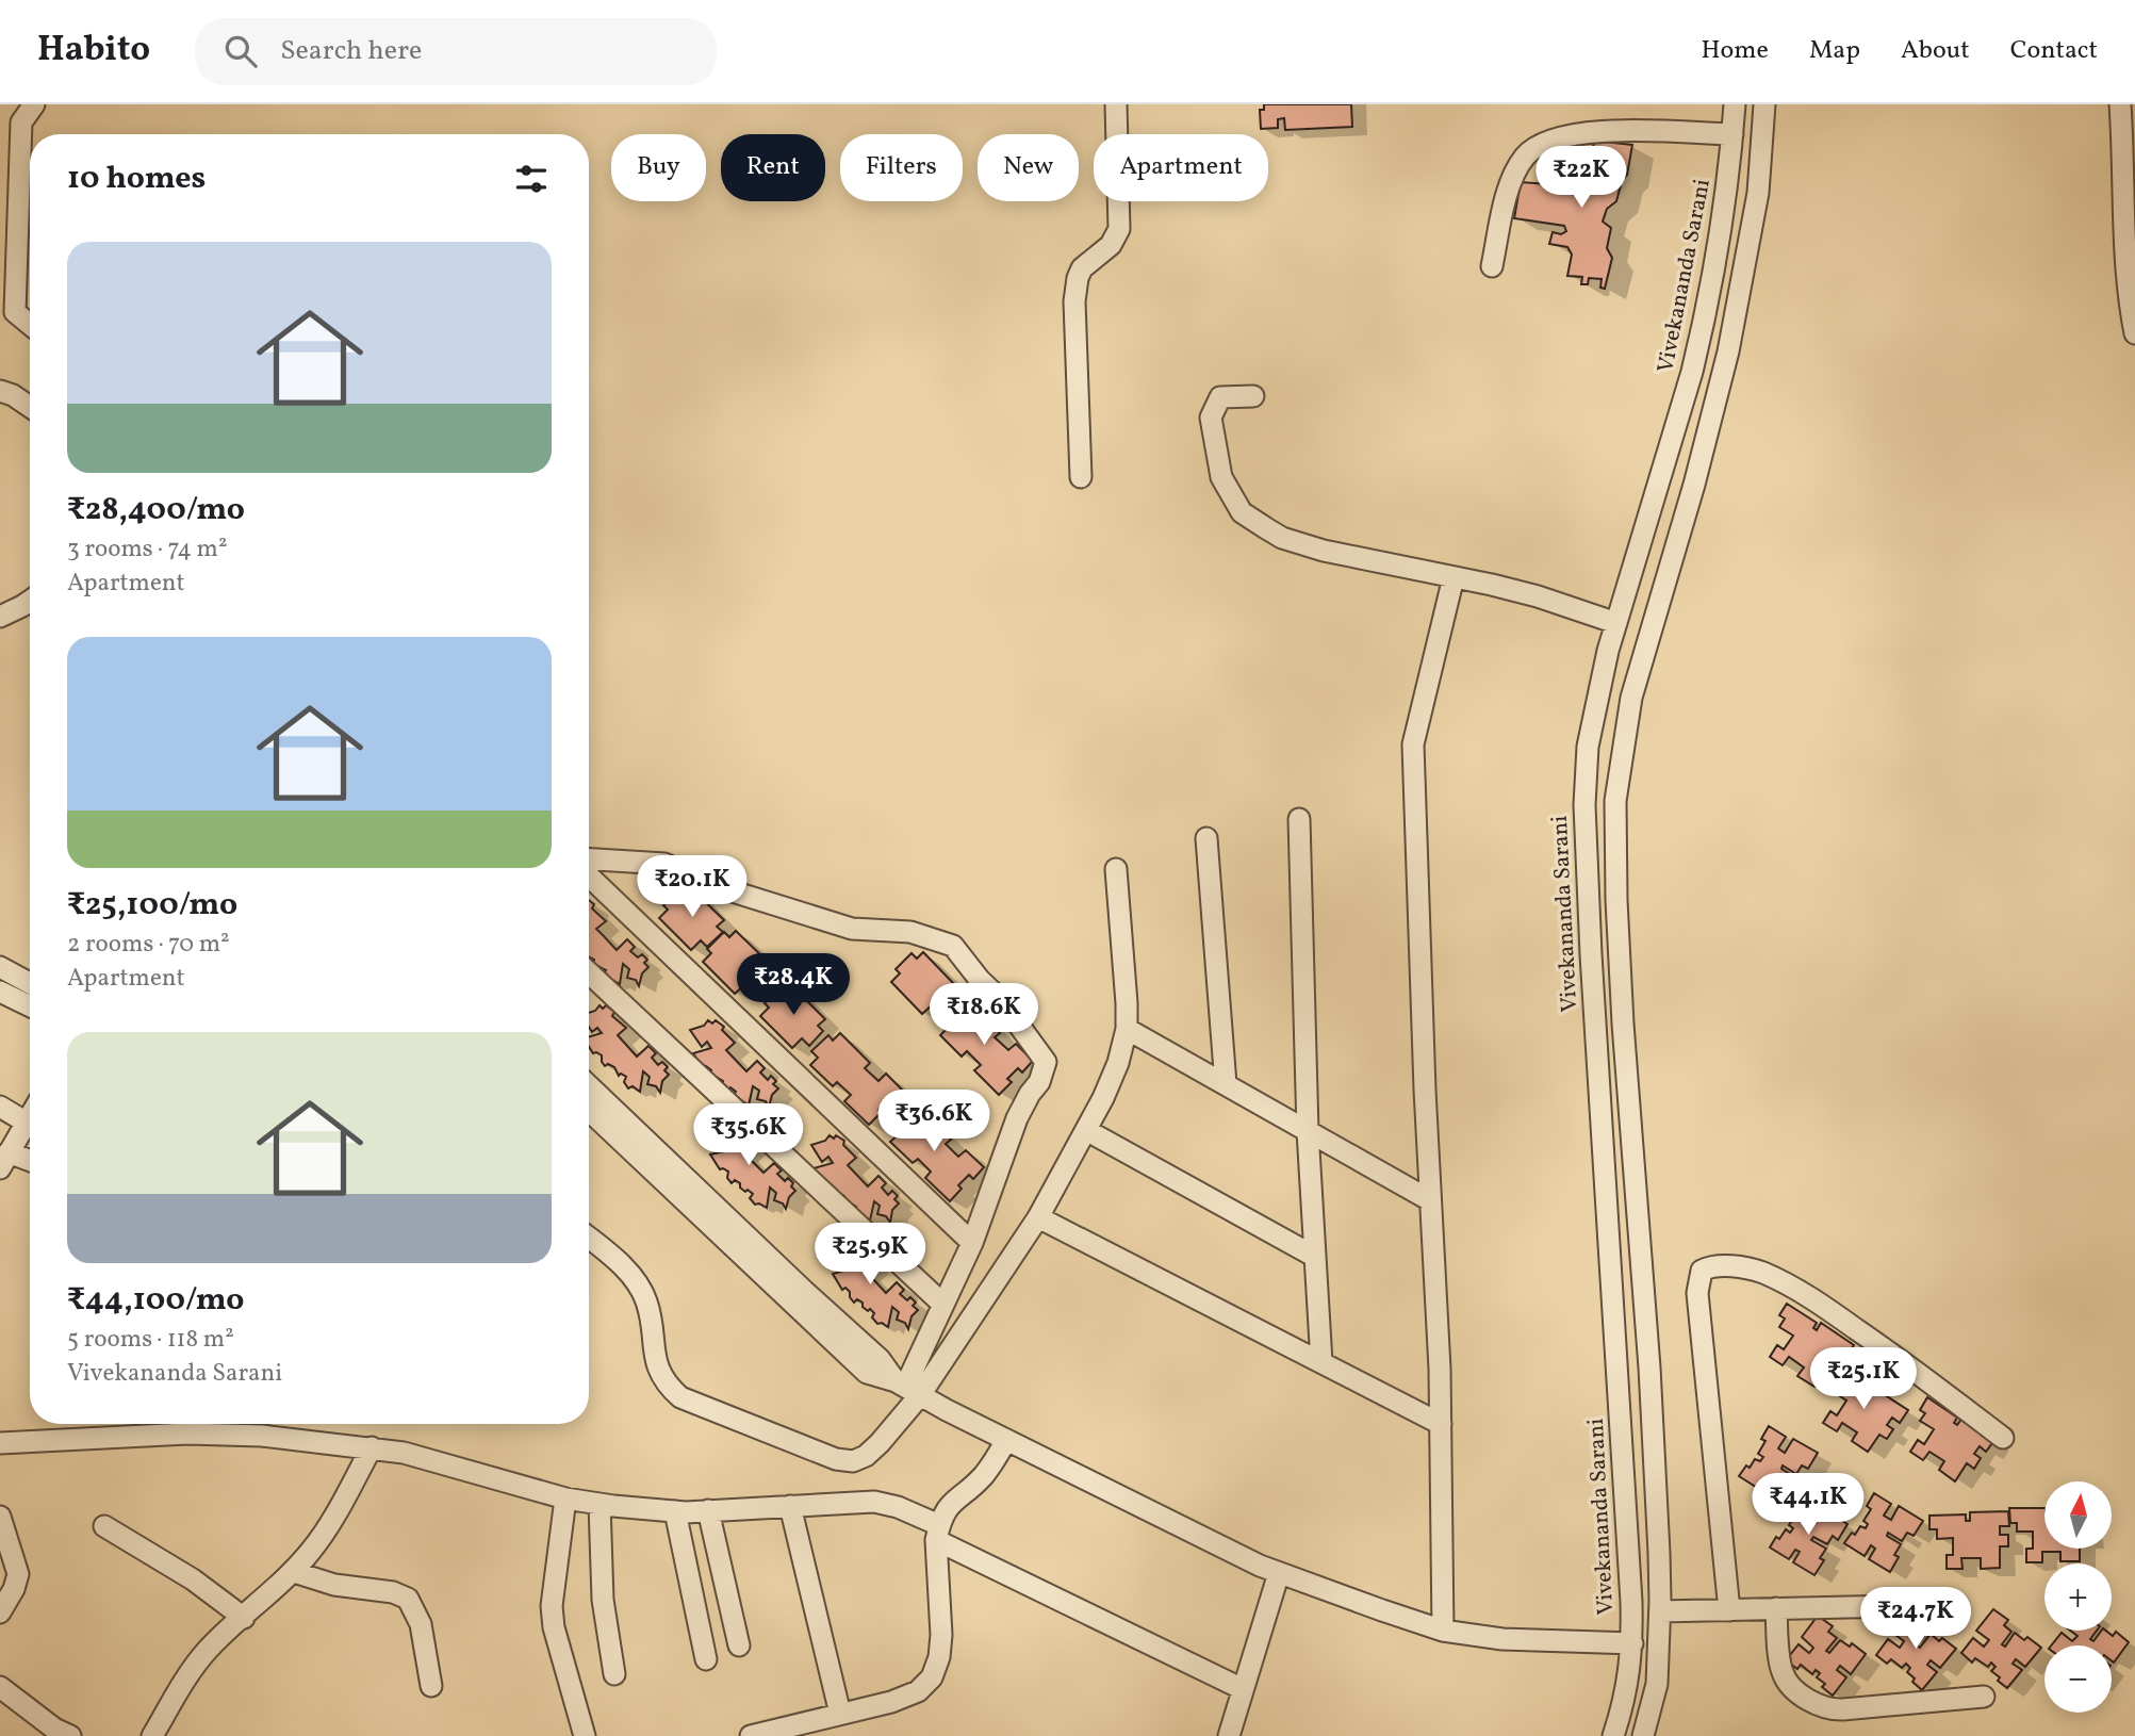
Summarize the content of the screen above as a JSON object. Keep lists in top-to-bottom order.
{
  "streets": {
    "street": ["Vivekananda Sarani"]
  },
  "north": "top",
  "page": {
    "header": "Habito",
    "search": "Search here",
    "nav": [
      "Home",
      "Map",
      "About",
      "Contact"
    ],
    "chip": [
      "Buy",
      "Rent",
      "Filters",
      "New",
      "Apartment"
    ],
    "heading": "10 homes",
    "price": [
      "₹22K",
      "₹20.1K",
      "₹28.4K",
      "₹18.6K",
      "₹36.6K",
      "₹35.6K",
      "₹25.9K",
      "₹25.1K",
      "₹44.1K",
      "₹24.7K"
    ],
    "list": [
      {
        "name": "₹28,400/mo",
        "note": "3 rooms · 74 m² · Apartment"
      },
      {
        "name": "₹25,100/mo",
        "note": "2 rooms · 70 m² · Apartment"
      },
      {
        "name": "₹44,100/mo",
        "note": "5 rooms · 118 m² · Vivekananda Sarani"
      }
    ],
    "map_buttons": ["+", "−"]
  }
}
